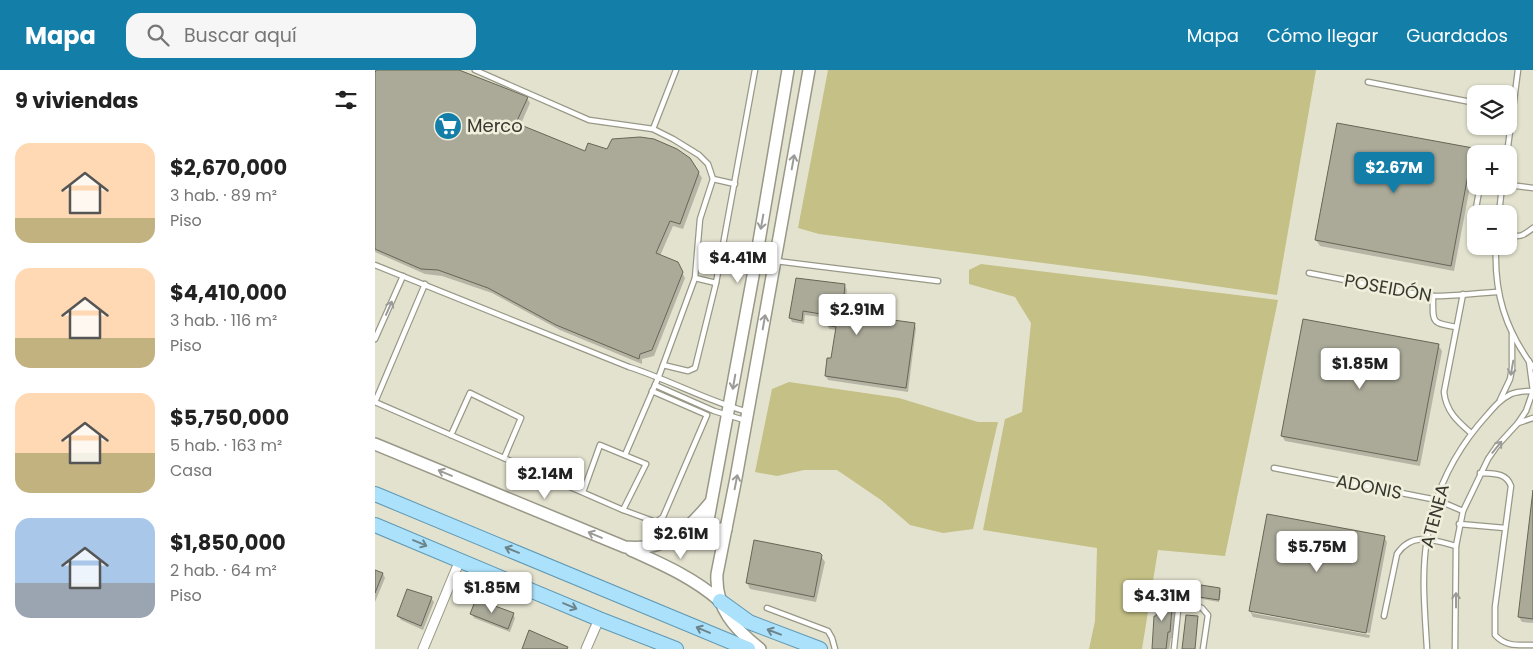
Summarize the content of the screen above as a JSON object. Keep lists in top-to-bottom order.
{
  "streets": {
    "lane": ["POSEIDÓN", "ADONIS", "ATENEA"]
  },
  "crossings": [
    ["ADONIS", "ATENEA"]
  ],
  "places": {
    "supermarket": ["Merco"]
  },
  "page": {
    "header": "Mapa",
    "search": "Buscar aquí",
    "nav": ["Mapa", "Cómo llegar", "Guardados"],
    "heading": "9 viviendas",
    "map_buttons": ["+", "−"],
    "list": [
      {
        "name": "$2,670,000",
        "note": "3 hab. · 89 m² · Piso"
      },
      {
        "name": "$4,410,000",
        "note": "3 hab. · 116 m² · Piso"
      },
      {
        "name": "$5,750,000",
        "note": "5 hab. · 163 m² · Casa"
      },
      {
        "name": "$1,850,000",
        "note": "2 hab. · 64 m² · Piso"
      }
    ],
    "price": [
      "$2.67M",
      "$4.41M",
      "$2.91M",
      "$1.85M",
      "$2.14M",
      "$2.61M",
      "$5.75M",
      "$1.85M",
      "$4.31M"
    ]
  }
}
